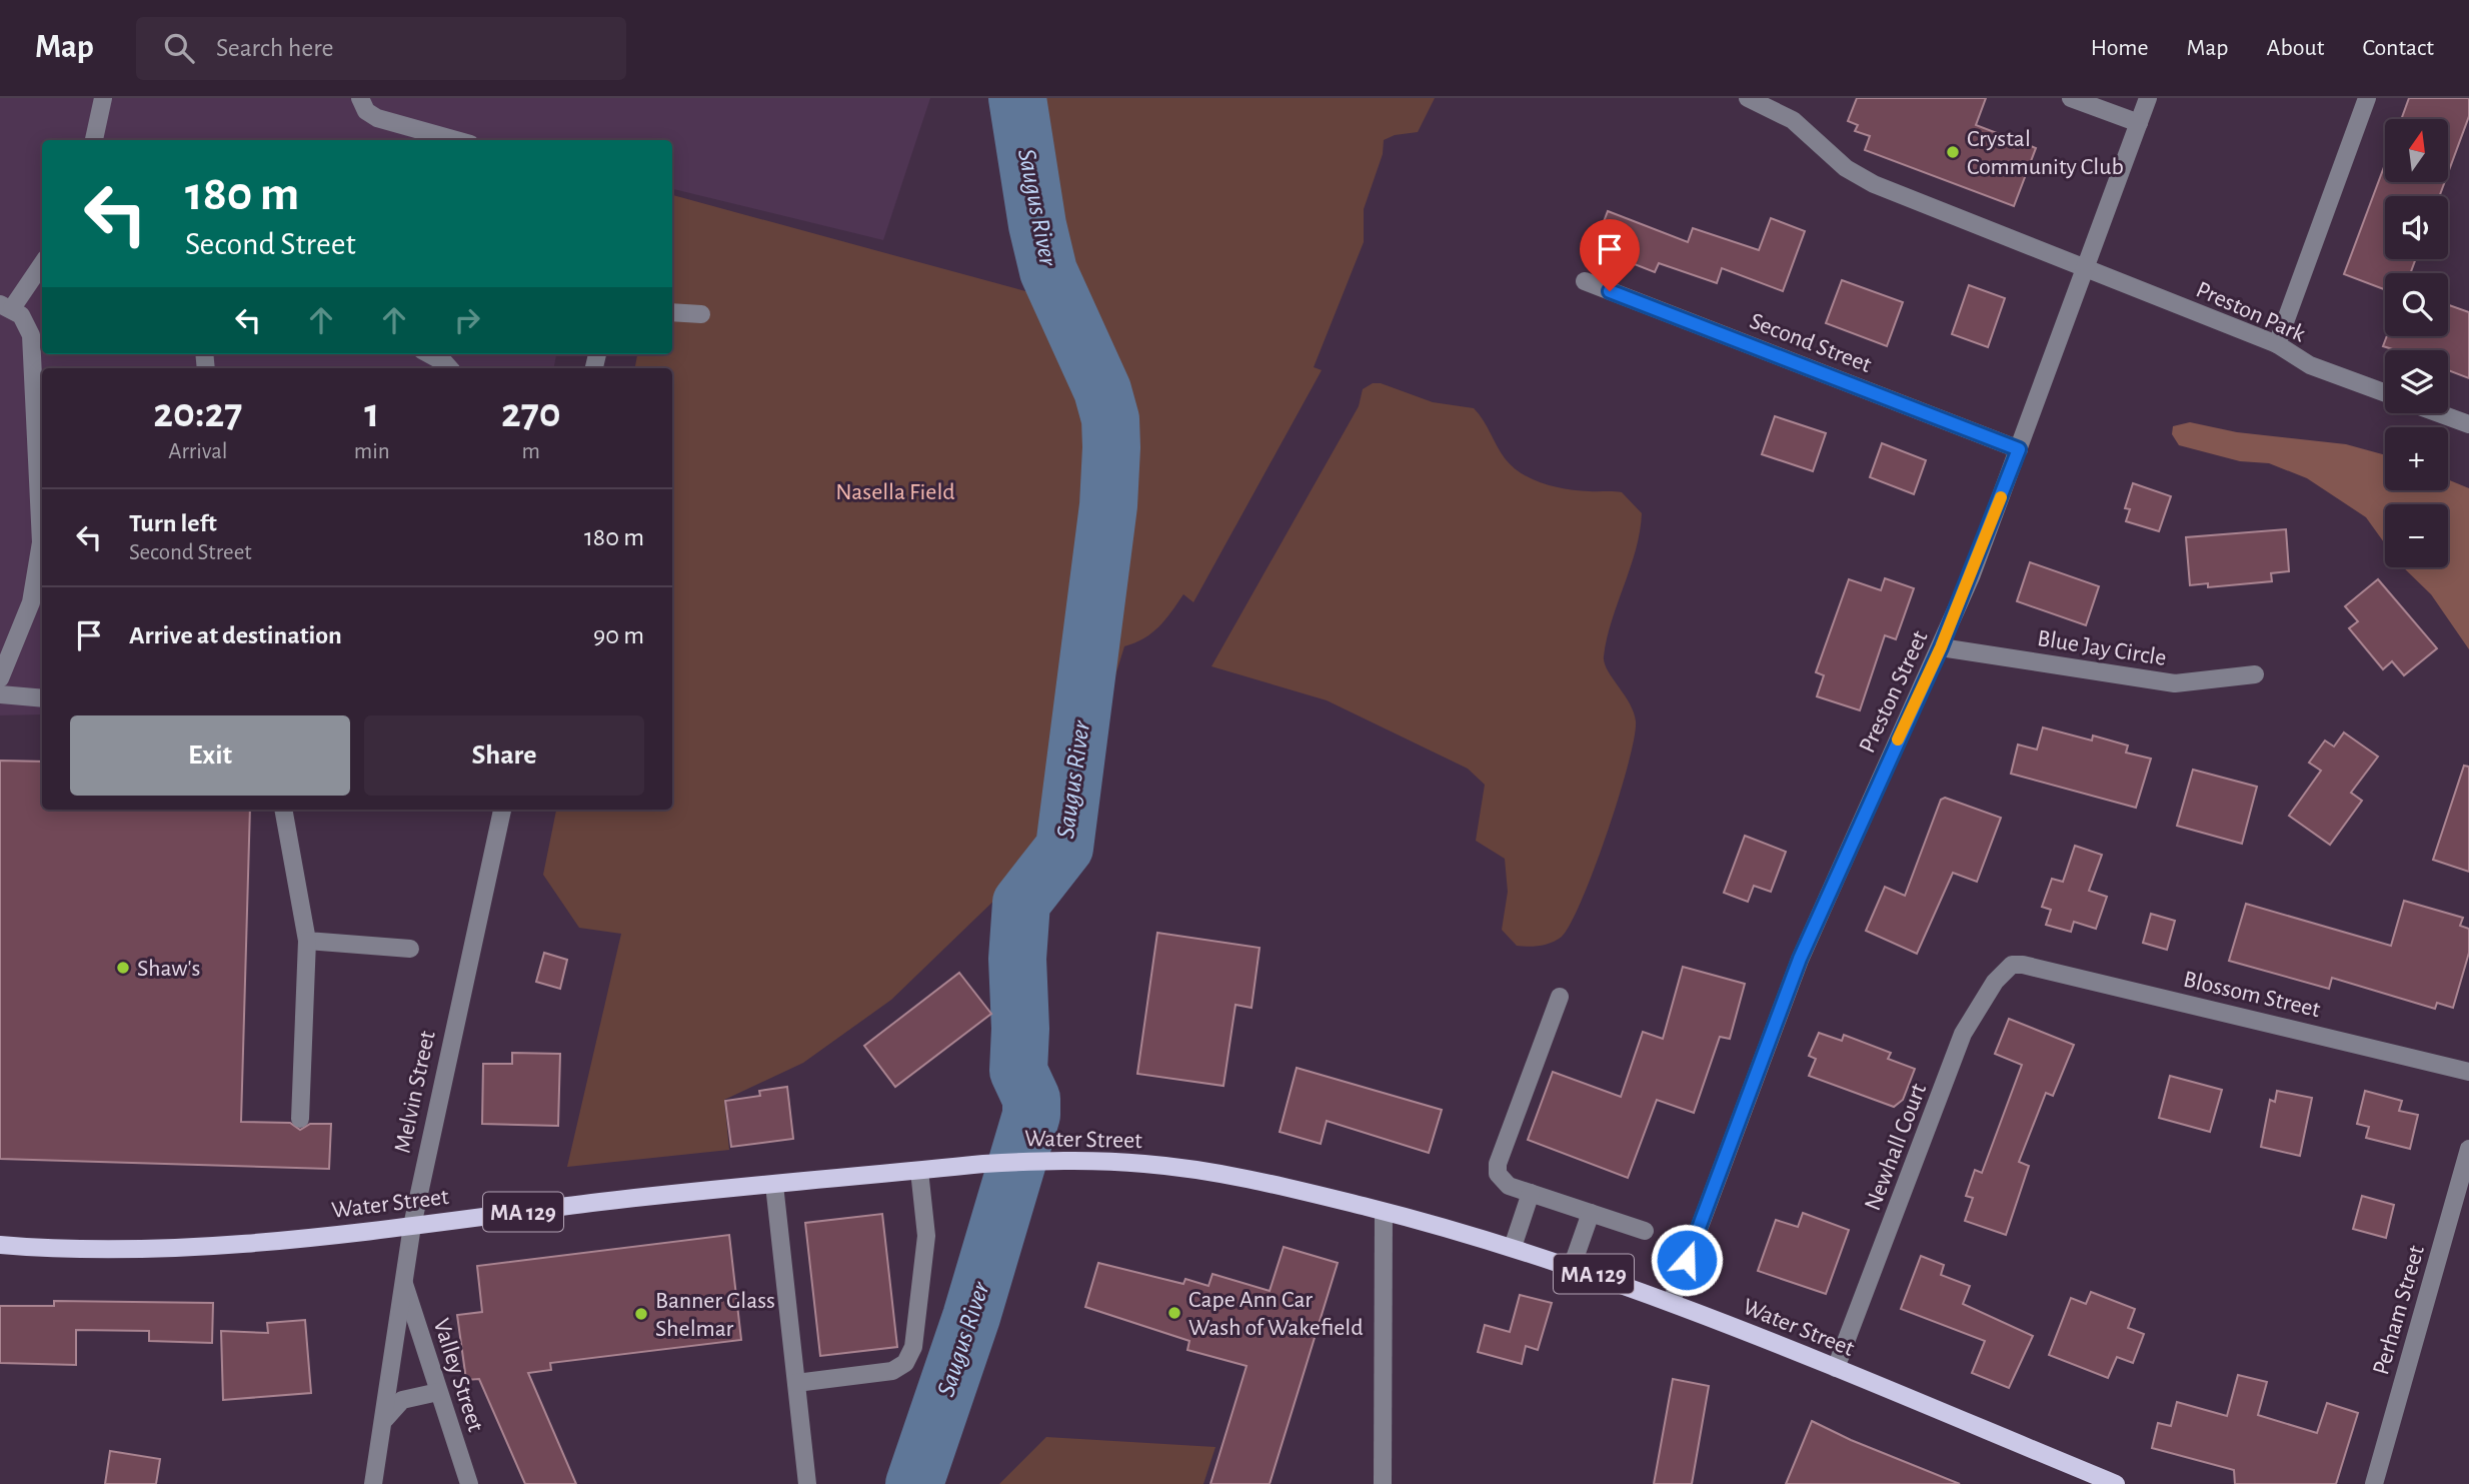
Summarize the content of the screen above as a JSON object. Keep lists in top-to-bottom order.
{
  "streets": {
    "main road": ["Water Street", "MA 129"],
    "street": [
      "Preston Park",
      "Second Street",
      "Blue Jay Circle",
      "Preston Street",
      "Blossom Street",
      "Melvin Street",
      "Newhall Court",
      "Perham Street",
      "Valley Street"
    ]
  },
  "crossings": [
    ["Preston Park", "Preston Street"],
    ["Second Street", "Preston Street"],
    ["Blue Jay Circle", "Preston Street"],
    ["Preston Street", "Water Street"],
    ["Blossom Street", "Newhall Court"],
    ["Melvin Street", "Water Street"],
    ["Melvin Street", "Valley Street"],
    ["Water Street", "Newhall Court"]
  ],
  "water": ["Saugus River"],
  "parks": ["Nasella Field"],
  "places": [
    "Crystal Community Club",
    "Shaw's",
    "Cape Ann Car Wash of Wakefield",
    "Banner Glass Shelmar"
  ],
  "north": "top",
  "page": {
    "header": "Map",
    "search": "Search here",
    "nav": [
      "Home",
      "Map",
      "About",
      "Contact"
    ],
    "map_buttons": ["+", "−"],
    "turn": ["180 m", "Second Street"],
    "eta": [
      "20:27",
      "Arrival",
      "1",
      "min",
      "270",
      "m"
    ],
    "list": [
      {
        "name": "Turn left",
        "note": "Second Street",
        "value": "180 m"
      },
      {
        "name": "Arrive at destination",
        "value": "90 m"
      }
    ],
    "buttons": ["Exit", "Share"]
  }
}
